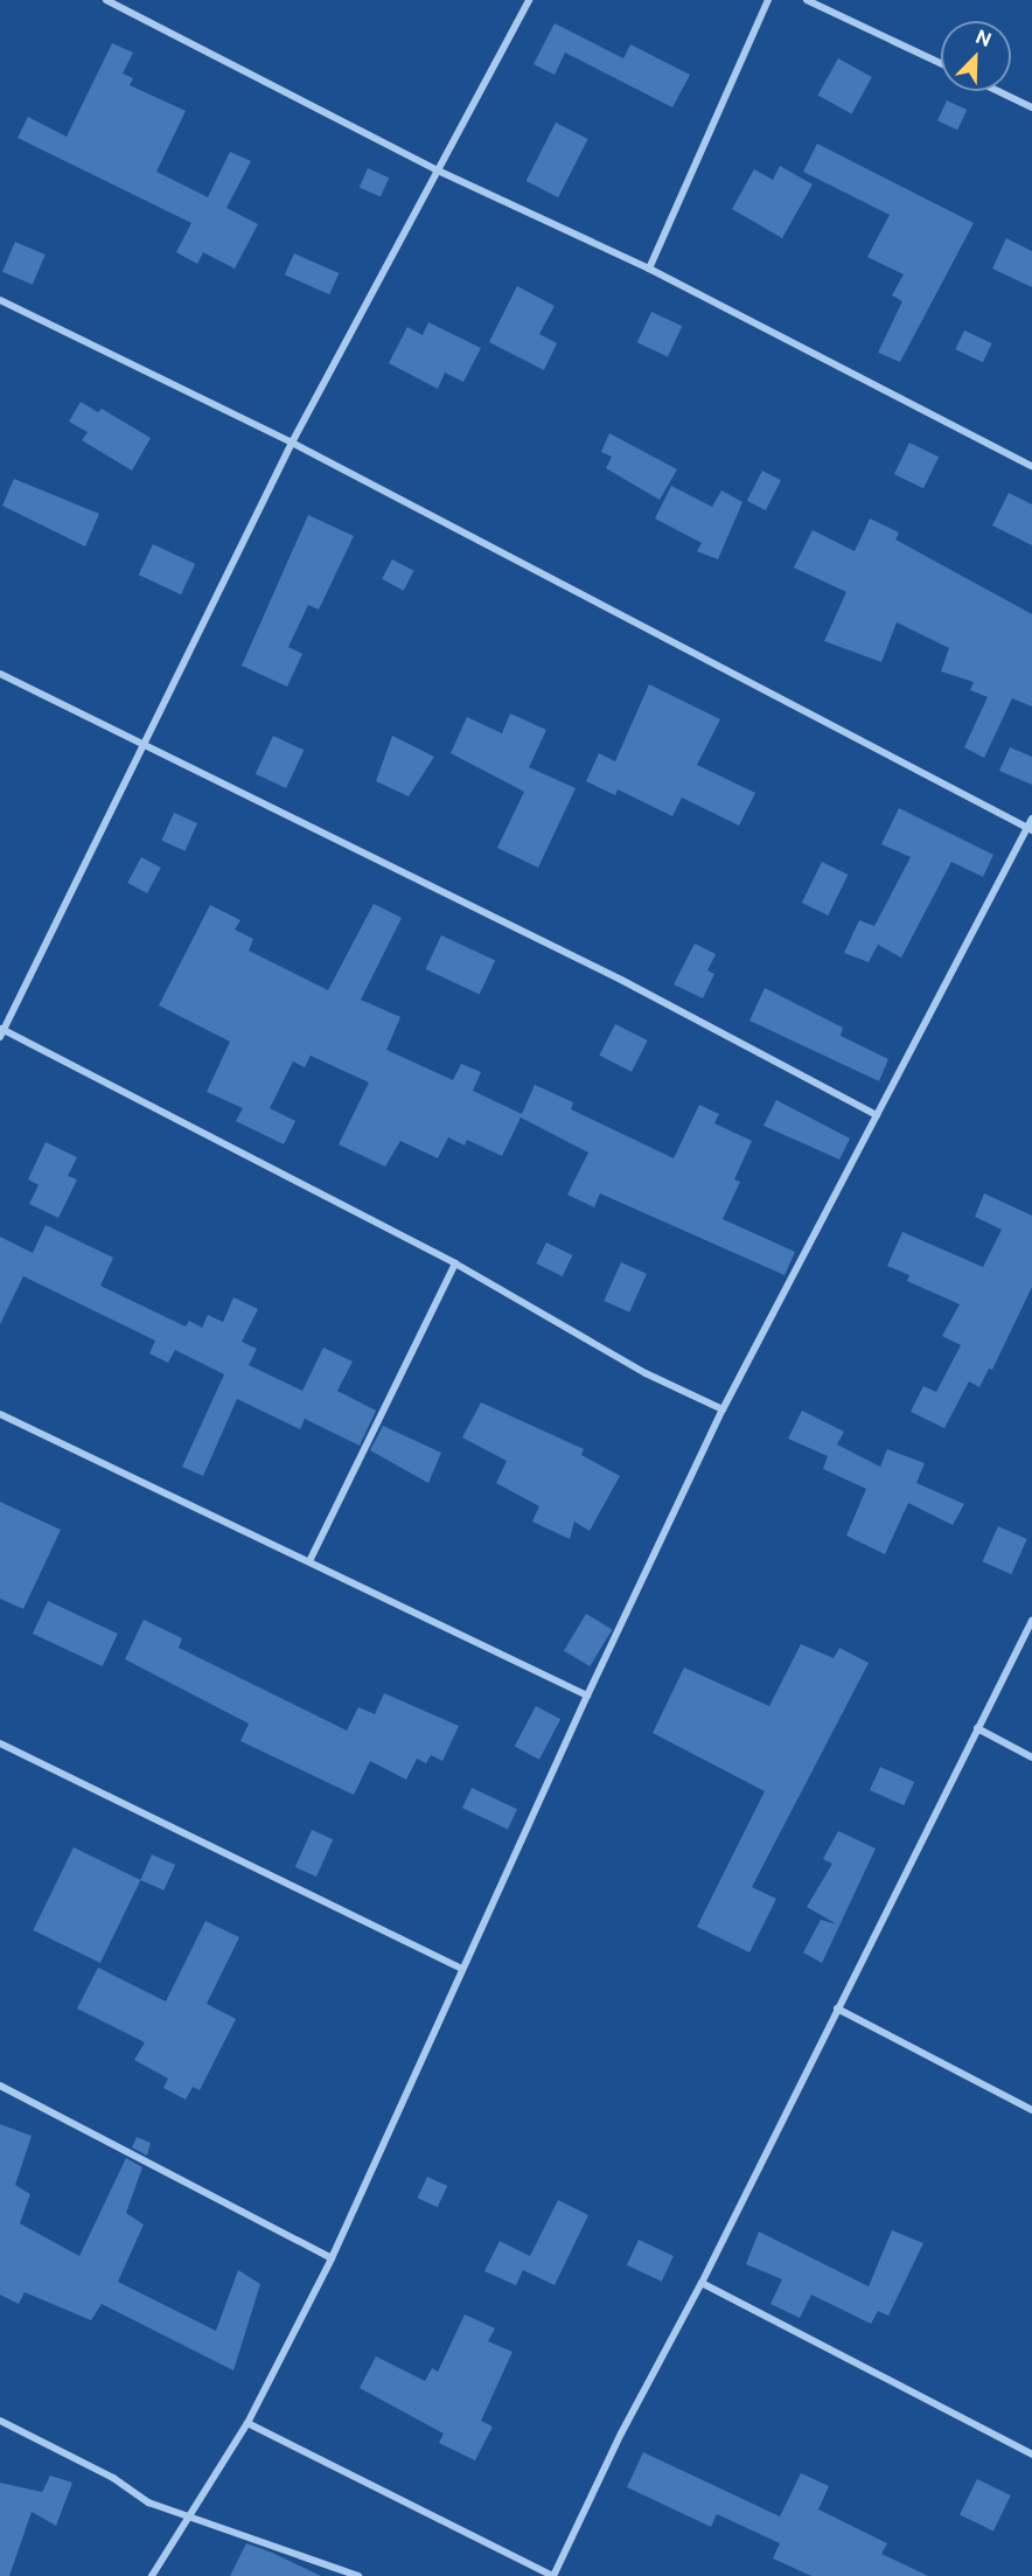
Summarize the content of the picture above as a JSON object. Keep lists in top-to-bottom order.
{
  "north": "top right"
}
